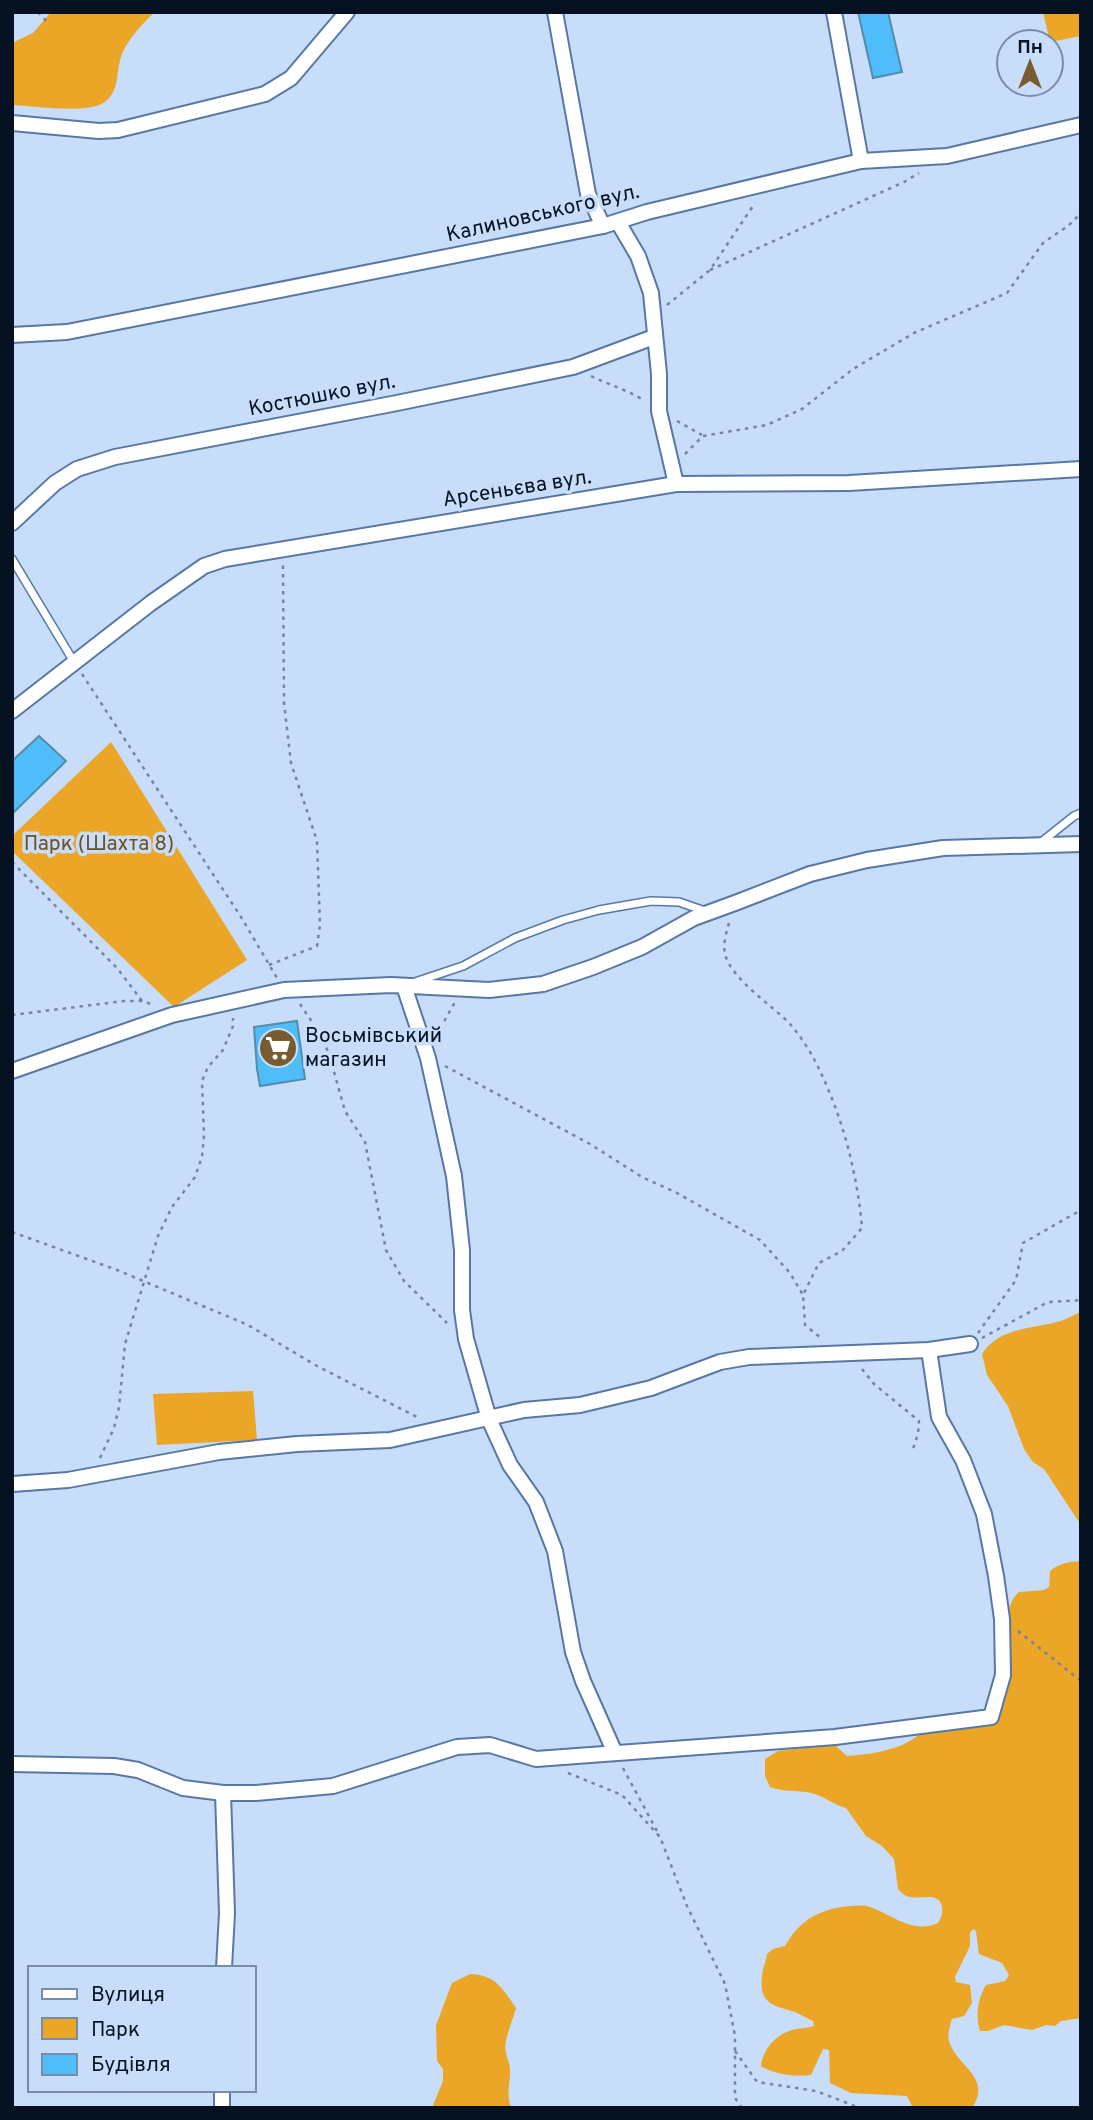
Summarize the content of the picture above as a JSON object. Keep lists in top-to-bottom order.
{
  "streets": {
    "street": ["Калиновського вул.", "Костюшко вул.", "Арсеньєва вул."]
  },
  "parks": ["Парк (Шахта 8)"],
  "places": {
    "supermarket": ["Восьмівський магазин"]
  },
  "legend": ["Вулиця", "Парк", "Будівля"],
  "north": "top"
}
